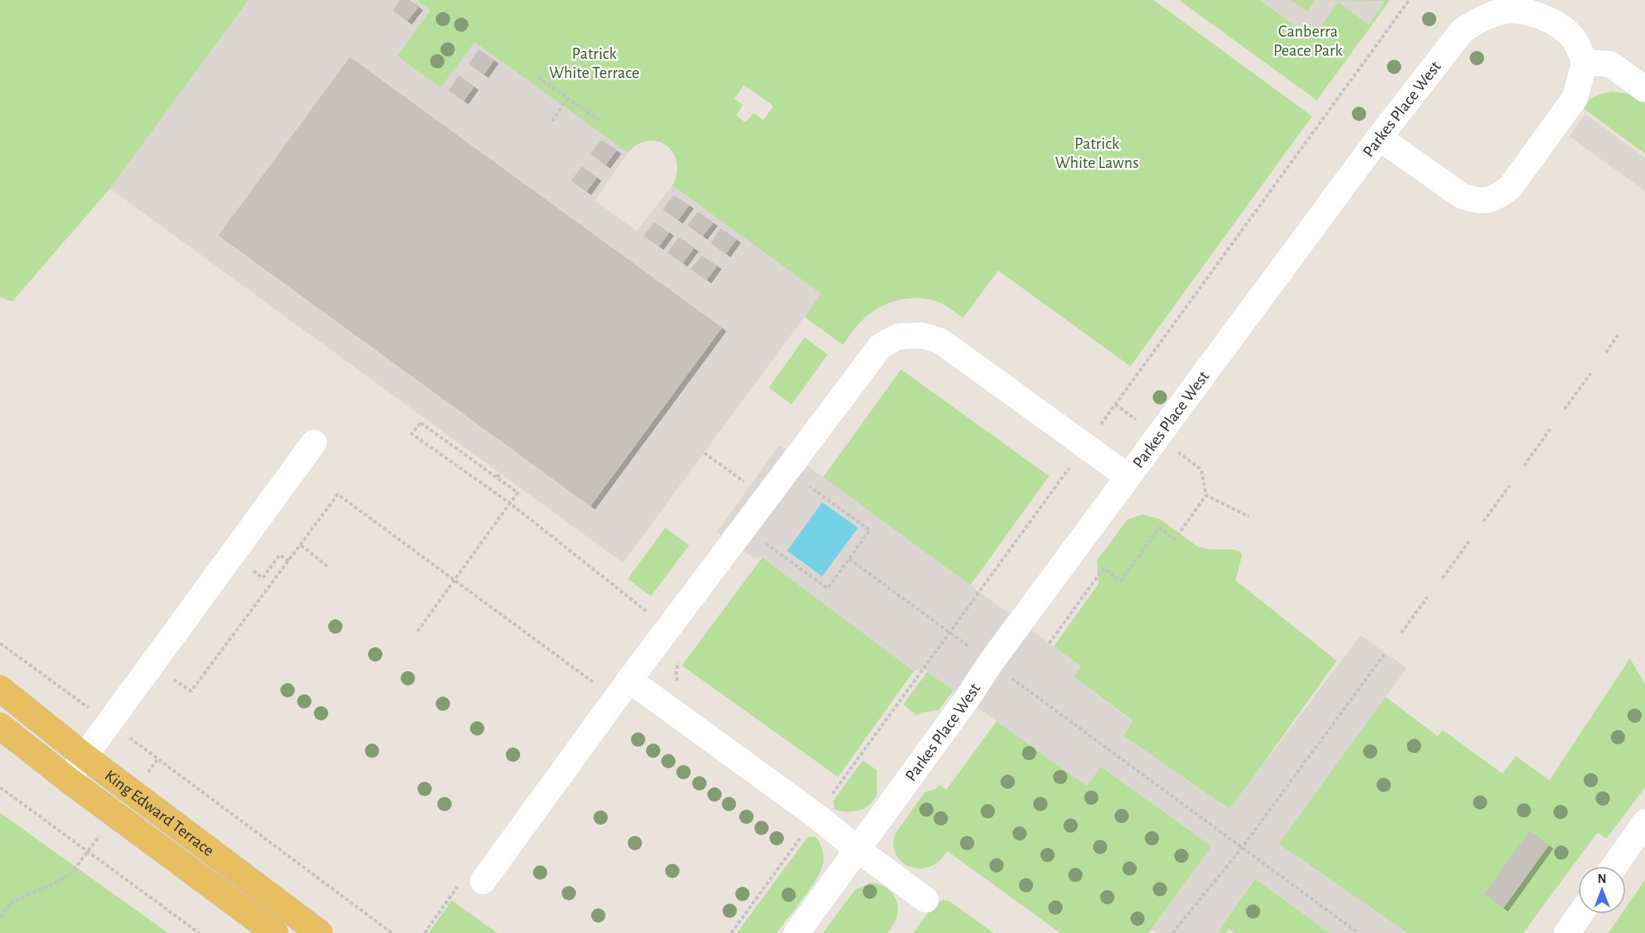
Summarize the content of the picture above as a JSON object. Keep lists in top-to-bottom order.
{
  "streets": {
    "main road": ["King Edward Terrace"],
    "street": ["Parkes Place West"]
  },
  "parks": ["Canberra Peace Park", "Patrick White Terrace", "Patrick White Lawns"],
  "north": "top"
}
